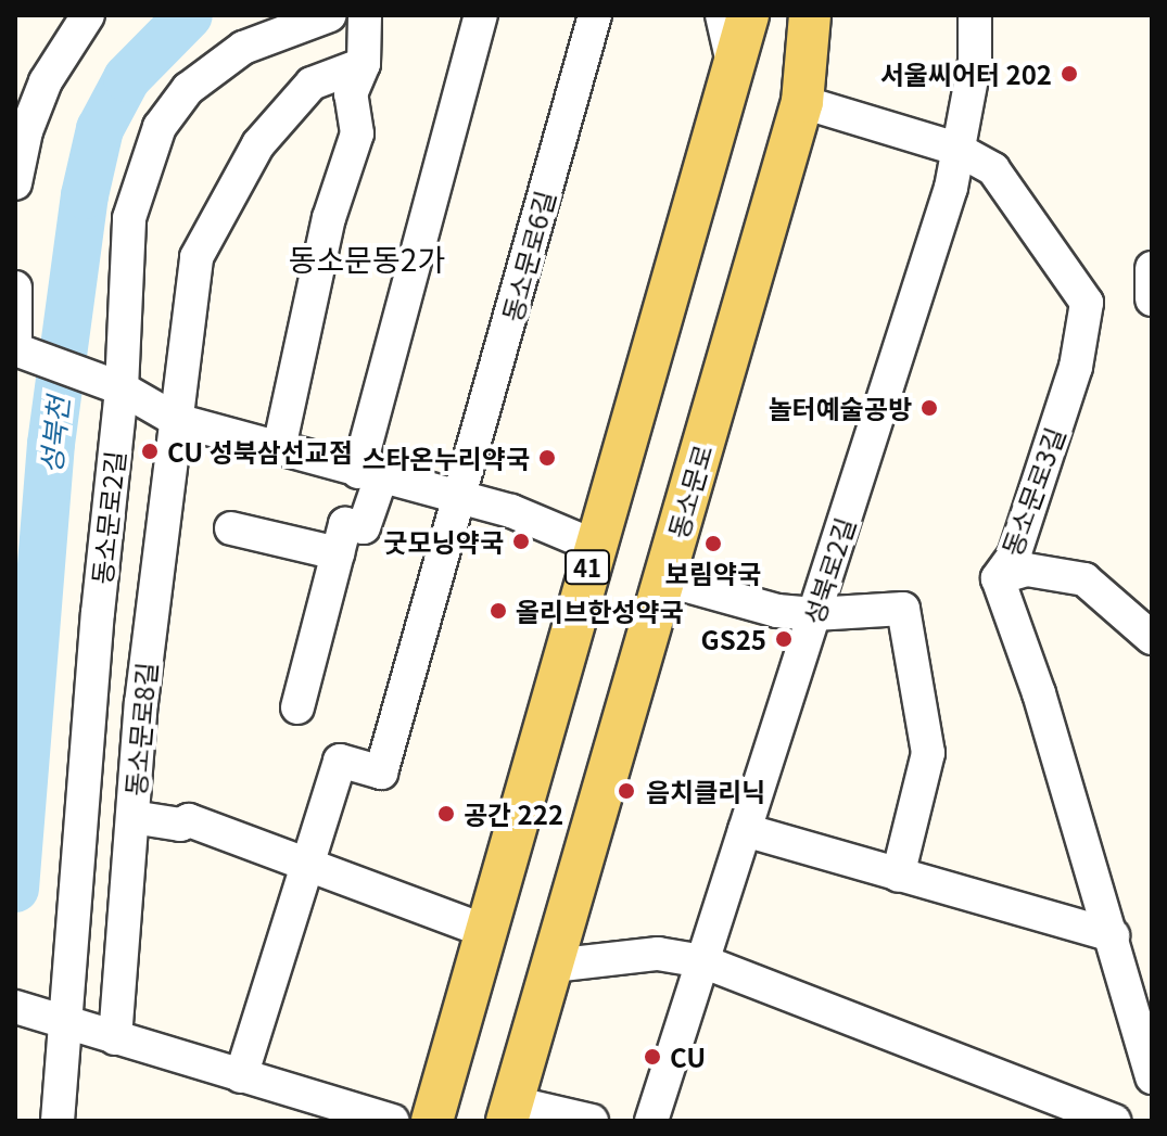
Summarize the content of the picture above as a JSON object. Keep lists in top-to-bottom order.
{
  "streets": {
    "main road": ["동소문로", "41"],
    "street": [
      "동소문로6길",
      "동소문로3길",
      "동소문로2길",
      "성북로2길",
      "동소문로8길"
    ]
  },
  "crossings": [
    ["동소문로", "동소문로3길"],
    ["동소문로3길", "성북로2길"]
  ],
  "districts": ["동소문동2가"],
  "water": ["성북천"],
  "places": [
    "서울씨어터 202",
    "놀터예술공방",
    "CU 성북삼선교점",
    "스타온누리약국",
    "굿모닝약국",
    "보림약국",
    "올리브한성약국",
    "GS25",
    "음치클리닉",
    "공간 222",
    "CU"
  ]
}
